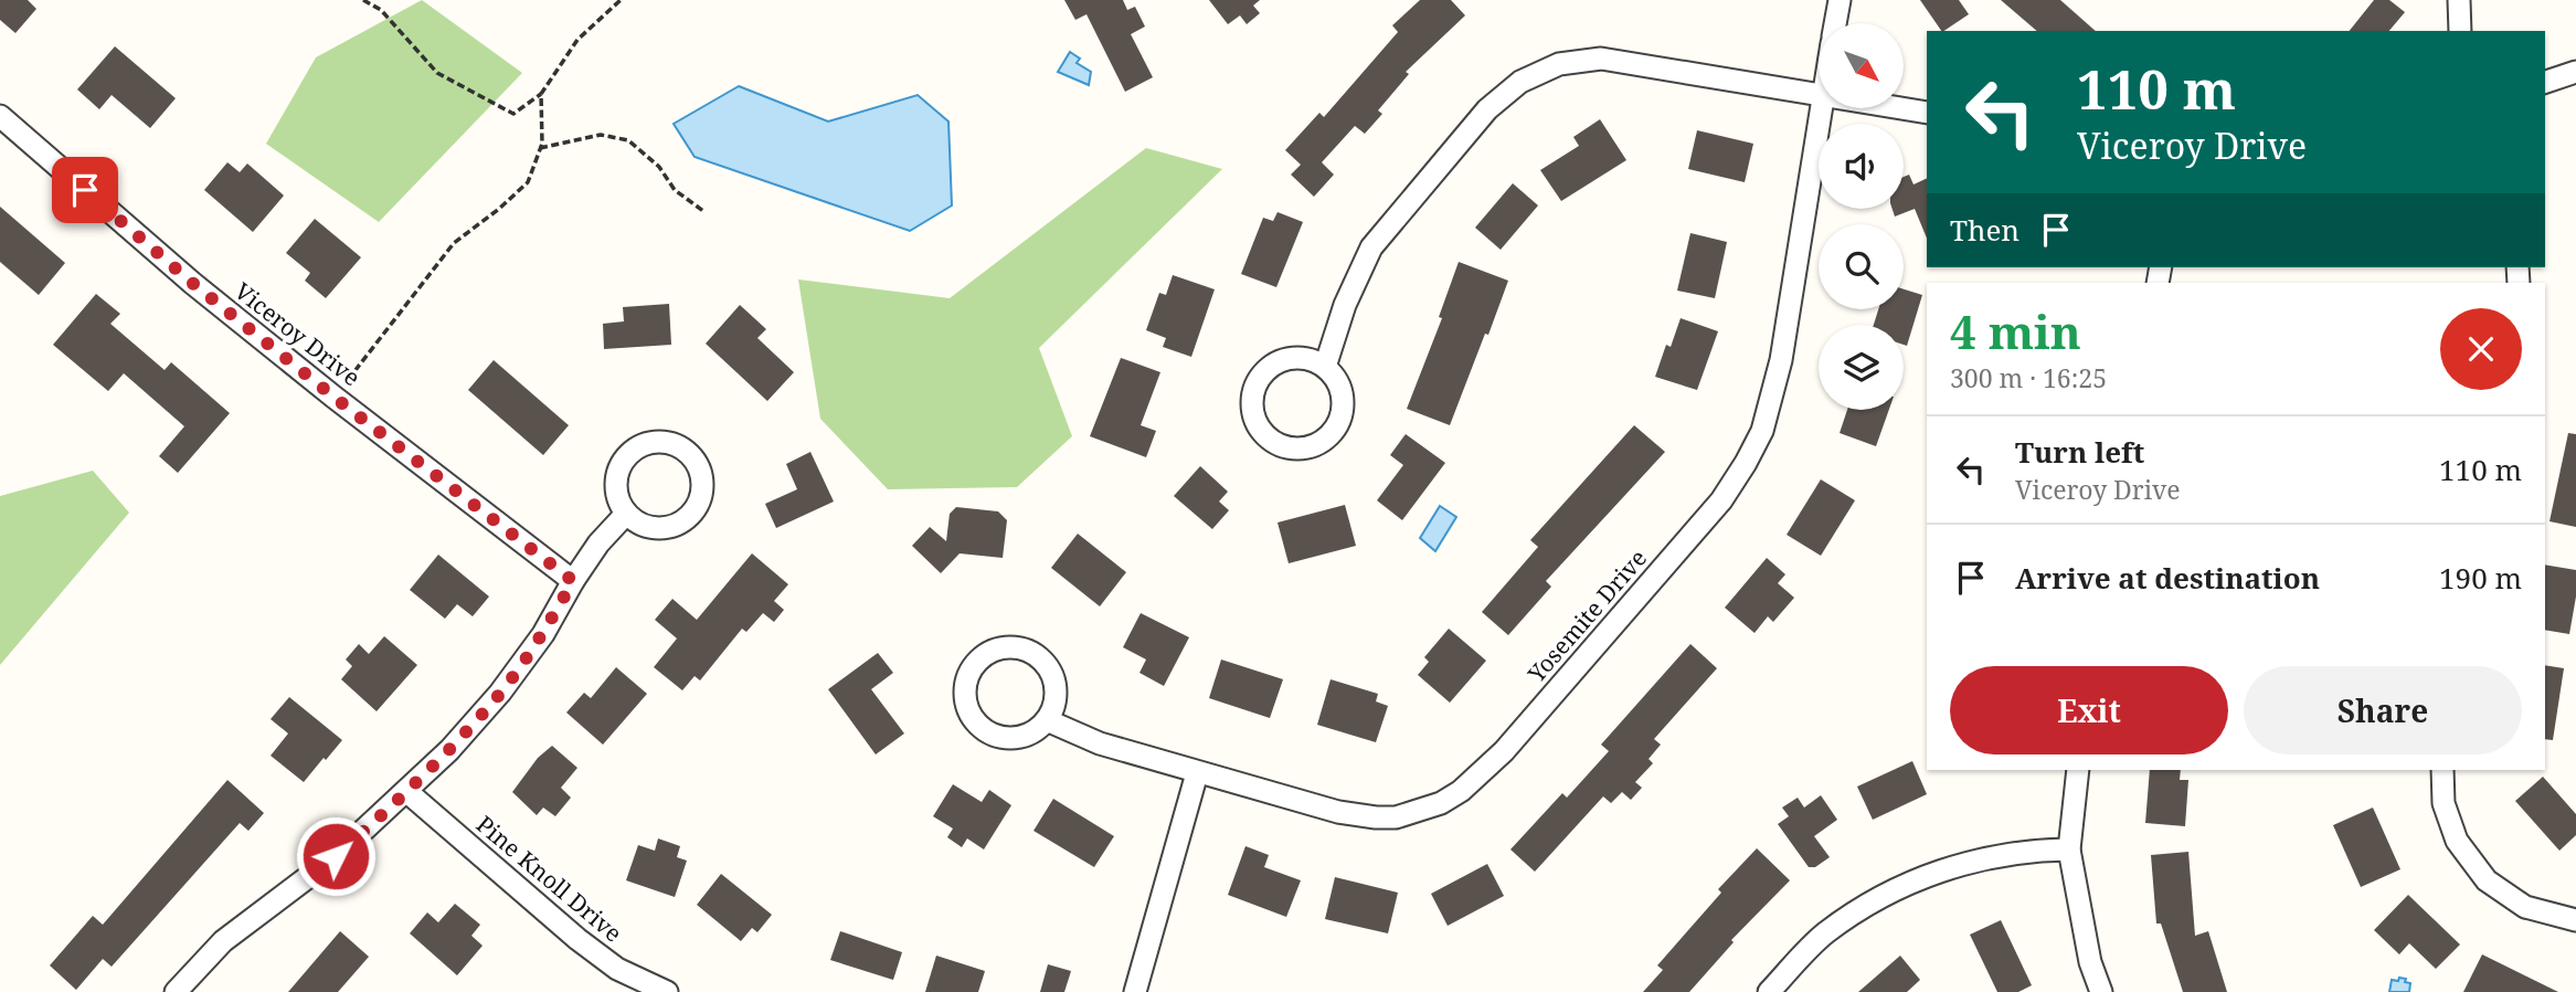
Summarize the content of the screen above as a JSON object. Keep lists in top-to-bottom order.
{
  "streets": {
    "street": ["Viceroy Drive", "Yosemite Drive", "Pine Knoll Drive"]
  },
  "north": "bottom right",
  "page": {
    "turn": ["110 m", "Viceroy Drive"],
    "then": "Then",
    "heading": ["4 min", "300 m · 16:25"],
    "list": [
      {
        "name": "Turn left",
        "note": "Viceroy Drive",
        "value": "110 m"
      },
      {
        "name": "Arrive at destination",
        "value": "190 m"
      }
    ],
    "buttons": ["Exit", "Share"]
  }
}
